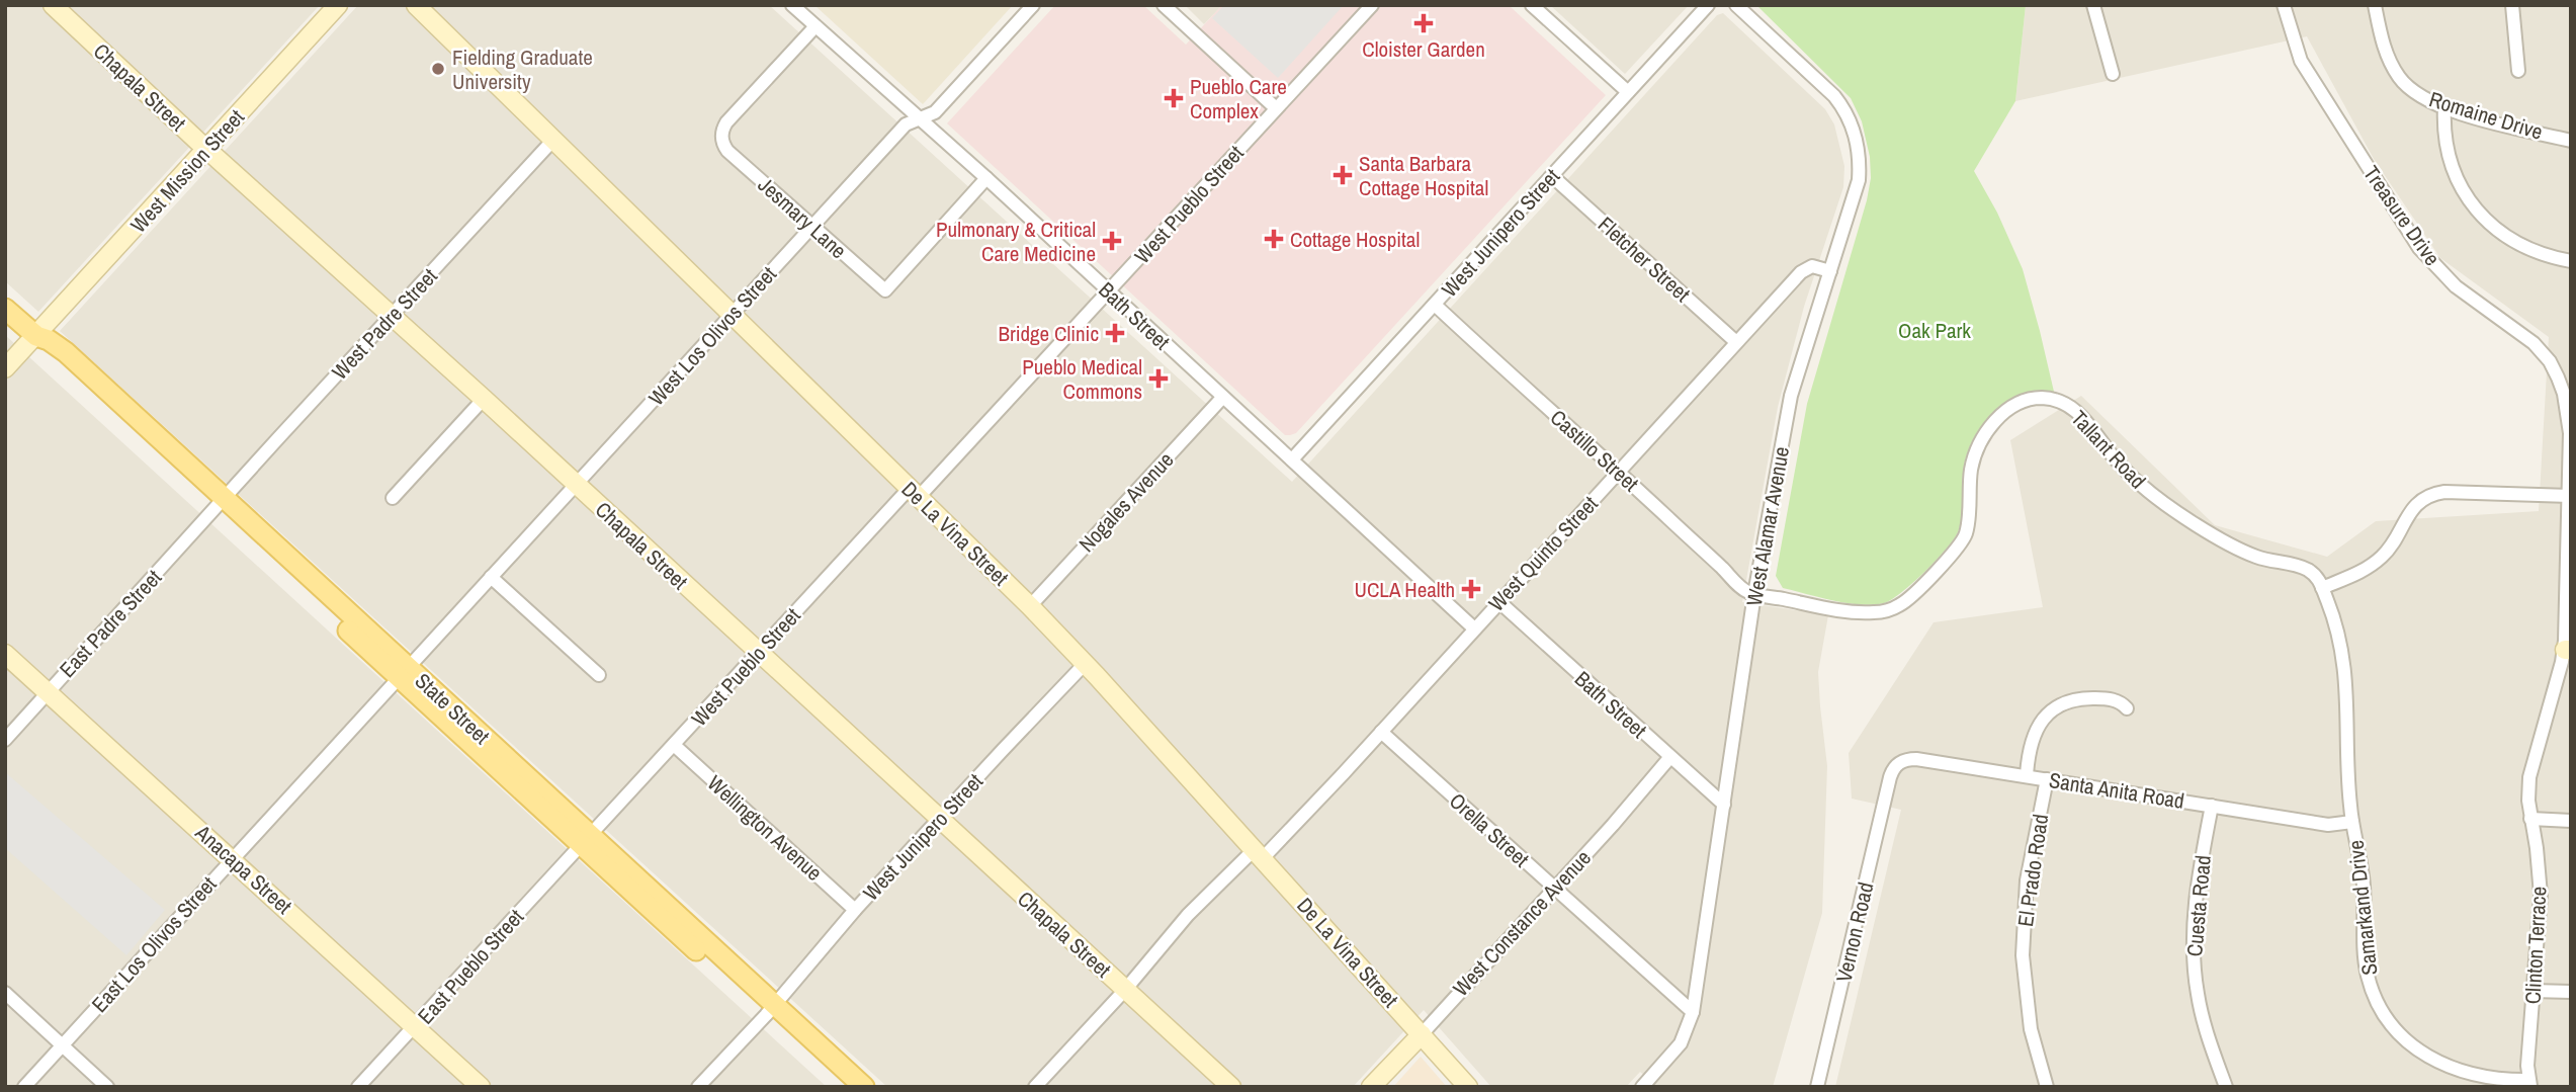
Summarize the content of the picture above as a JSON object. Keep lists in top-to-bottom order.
{
  "streets": {
    "main road": ["State Street"],
    "street": [
      "Chapala Street",
      "Romaine Drive",
      "West Mission Street",
      "West Pueblo Street",
      "Treasure Drive",
      "Jesmary Lane",
      "West Junipero Street",
      "Fletcher Street",
      "Bath Street",
      "West Padre Street",
      "West Los Olivos Street",
      "Tallant Road",
      "Castillo Street",
      "Nogales Avenue",
      "West Alamar Avenue",
      "De La Vina Street",
      "West Quinto Street",
      "East Padre Street",
      "Santa Anita Road",
      "Wellington Avenue",
      "Orella Street",
      "Anacapa Street",
      "El Prado Road",
      "Cuesta Road",
      "Samarkand Drive",
      "West Constance Avenue",
      "Vernon Road",
      "East Los Olivos Street",
      "Clinton Terrace",
      "East Pueblo Street"
    ]
  },
  "crossings": [
    ["Chapala Street", "West Mission Street"],
    ["Chapala Street", "West Pueblo Street"],
    ["Chapala Street", "West Junipero Street"],
    ["Chapala Street", "West Padre Street"],
    ["Chapala Street", "West Los Olivos Street"],
    ["Chapala Street", "West Quinto Street"],
    ["West Mission Street", "State Street"],
    ["West Pueblo Street", "Bath Street"],
    ["West Pueblo Street", "De La Vina Street"],
    ["West Pueblo Street", "State Street"],
    ["West Pueblo Street", "Wellington Avenue"],
    ["West Pueblo Street", "East Pueblo Street"],
    ["Treasure Drive", "Clinton Terrace"],
    ["Jesmary Lane", "Bath Street"],
    ["Jesmary Lane", "West Los Olivos Street"],
    ["West Junipero Street", "Fletcher Street"],
    ["West Junipero Street", "Bath Street"],
    ["West Junipero Street", "Castillo Street"],
    ["West Junipero Street", "De La Vina Street"],
    ["West Junipero Street", "State Street"],
    ["West Junipero Street", "Wellington Avenue"],
    ["Fletcher Street", "West Quinto Street"],
    ["Bath Street", "West Los Olivos Street"],
    ["Bath Street", "Nogales Avenue"],
    ["Bath Street", "West Alamar Avenue"],
    ["Bath Street", "West Quinto Street"],
    ["Bath Street", "West Constance Avenue"],
    ["West Padre Street", "De La Vina Street"],
    ["West Padre Street", "East Padre Street"],
    ["West Padre Street", "State Street"],
    ["West Los Olivos Street", "De La Vina Street"],
    ["West Los Olivos Street", "State Street"],
    ["West Los Olivos Street", "East Los Olivos Street"],
    ["Tallant Road", "Castillo Street"],
    ["Tallant Road", "West Alamar Avenue"],
    ["Tallant Road", "Samarkand Drive"],
    ["Castillo Street", "West Alamar Avenue"],
    ["Castillo Street", "West Quinto Street"],
    ["Nogales Avenue", "De La Vina Street"],
    ["West Alamar Avenue", "West Quinto Street"],
    ["West Alamar Avenue", "Orella Street"],
    ["De La Vina Street", "West Quinto Street"],
    ["De La Vina Street", "West Constance Avenue"],
    ["West Quinto Street", "Orella Street"],
    ["East Padre Street", "State Street"],
    ["East Padre Street", "Anacapa Street"],
    ["State Street", "East Los Olivos Street"],
    ["State Street", "East Pueblo Street"],
    ["Santa Anita Road", "El Prado Road"],
    ["Santa Anita Road", "Cuesta Road"],
    ["Santa Anita Road", "Samarkand Drive"],
    ["Santa Anita Road", "Vernon Road"],
    ["Orella Street", "West Constance Avenue"],
    ["Anacapa Street", "East Los Olivos Street"],
    ["Anacapa Street", "East Pueblo Street"],
    ["Samarkand Drive", "Clinton Terrace"]
  ],
  "parks": ["Oak Park"],
  "places": {
    "health": [
      "Cloister Garden",
      "Pueblo Care Complex",
      "Santa Barbara Cottage Hospital",
      "Cottage Hospital",
      "Pulmonary & Critical Care Medicine",
      "Bridge Clinic",
      "Pueblo Medical Commons",
      "UCLA Health"
    ],
    "other": ["Fielding Graduate University"]
  }
}
